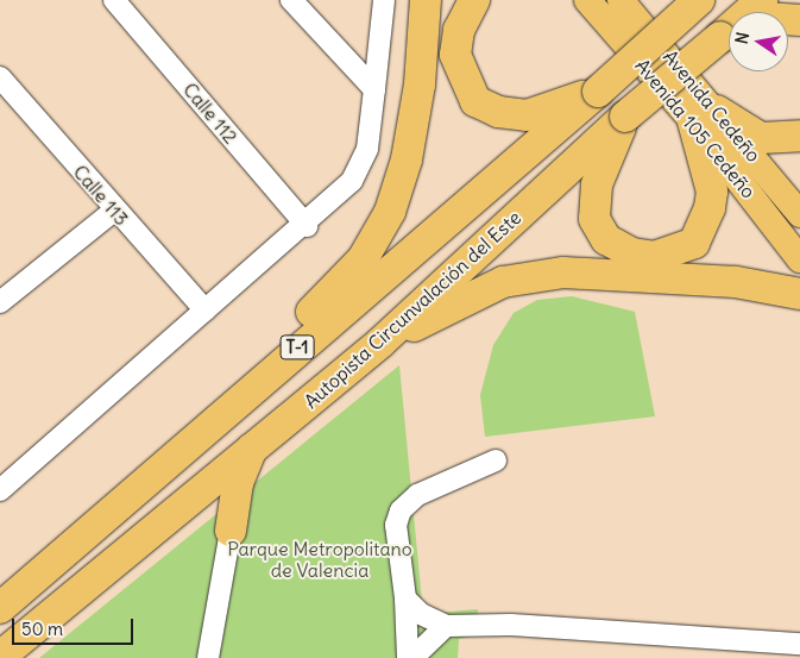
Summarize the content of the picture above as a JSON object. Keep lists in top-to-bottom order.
{
  "streets": {
    "highway": ["Autopista Circunvalación del Este", "T-1"],
    "main road": ["Avenida Cedeño", "Avenida 105 Cedeño"],
    "street": ["Calle 112", "Calle 113"]
  },
  "crossings": [
    ["Avenida Cedeño", "Avenida 105 Cedeño"]
  ],
  "parks": ["Parque Metropolitano de Valencia"],
  "scale_bar": "50 m",
  "north": "left"
}
